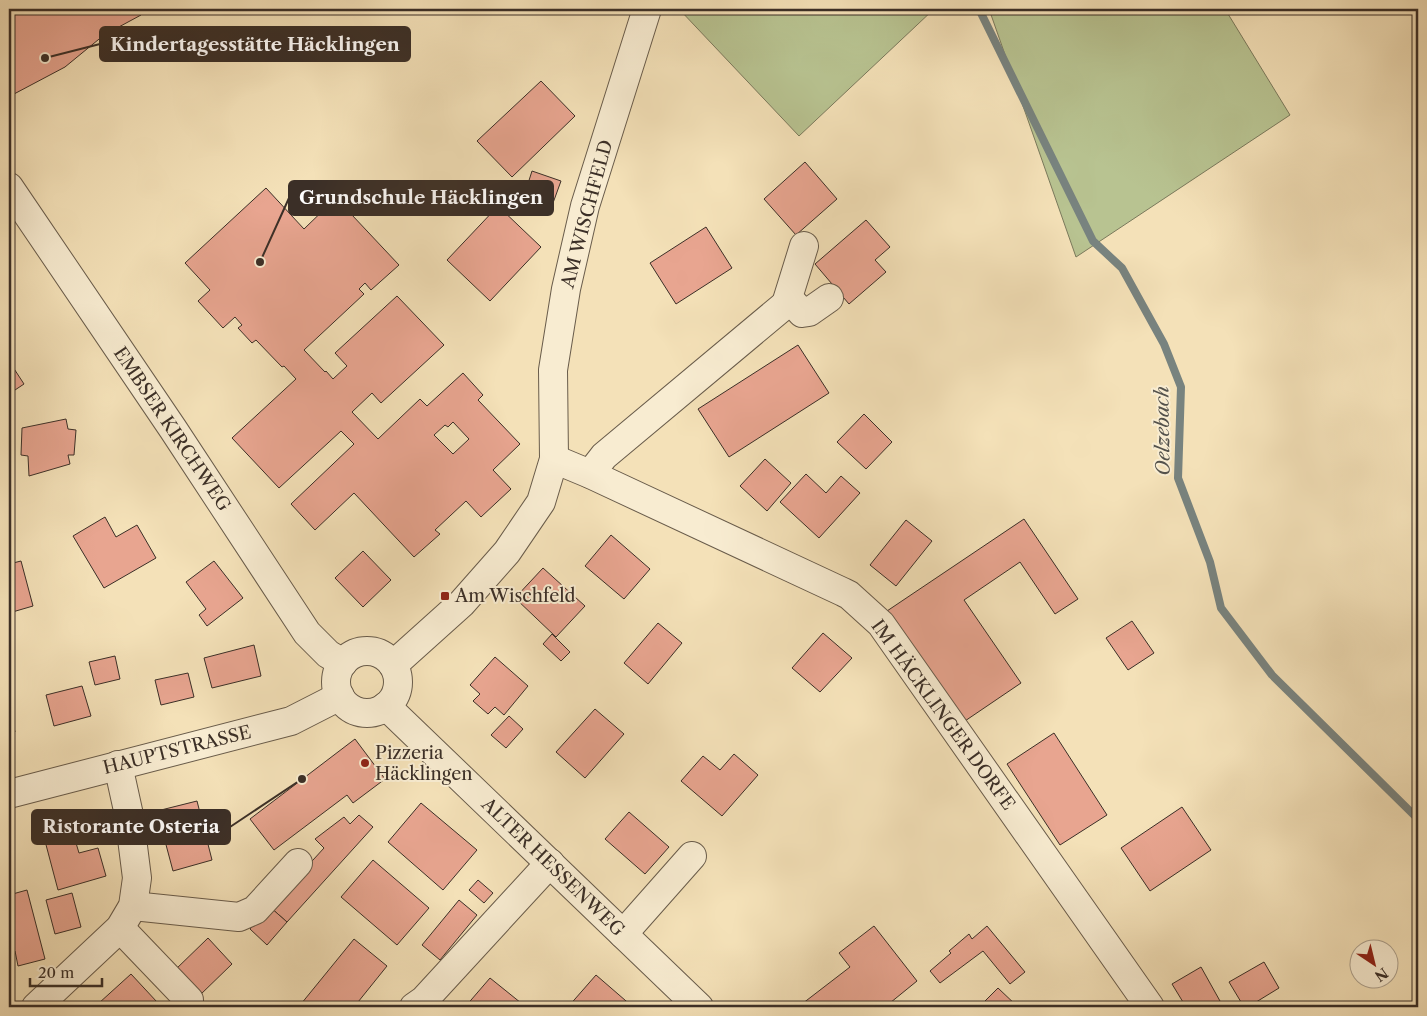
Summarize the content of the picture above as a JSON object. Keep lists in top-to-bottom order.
{
  "streets": {
    "street": [
      "AM WISCHFELD",
      "EMBSER KIRCHWEG",
      "IM HÄCKLINGER DORFE",
      "HAUPTSTRASSE",
      "ALTER HESSENWEG"
    ]
  },
  "crossings": [
    ["AM WISCHFELD", "EMBSER KIRCHWEG"],
    ["AM WISCHFELD", "IM HÄCKLINGER DORFE"],
    ["AM WISCHFELD", "HAUPTSTRASSE"],
    ["AM WISCHFELD", "ALTER HESSENWEG"],
    ["EMBSER KIRCHWEG", "HAUPTSTRASSE"],
    ["EMBSER KIRCHWEG", "ALTER HESSENWEG"],
    ["HAUPTSTRASSE", "ALTER HESSENWEG"]
  ],
  "water": ["Oelzebach"],
  "places": {
    "other": [
      "Kindertagesstätte Häcklingen",
      "Grundschule Häcklingen",
      "Pizzeria Häcklingen",
      "Ristorante Osteria"
    ],
    "transit": ["Am Wischfeld"]
  },
  "scale_bar": "20 m",
  "north": "bottom right"
}
